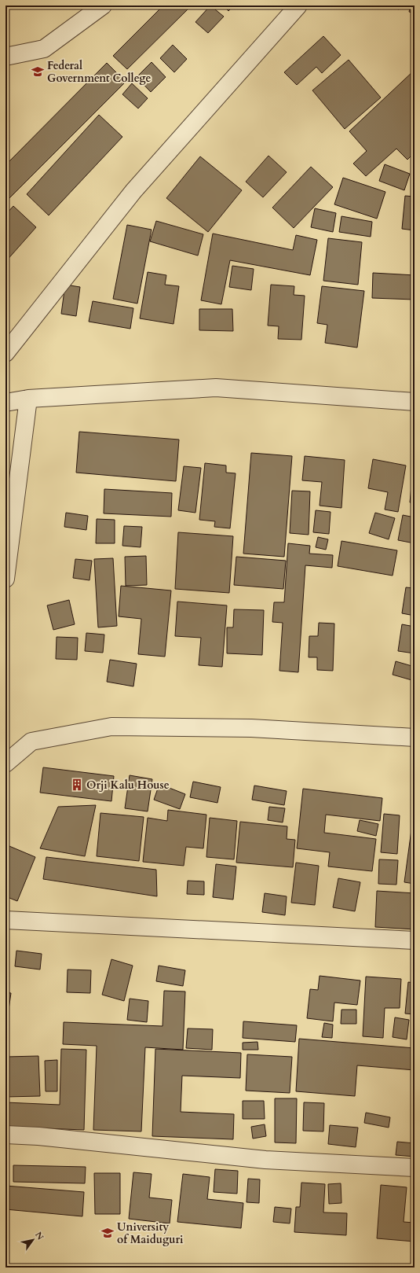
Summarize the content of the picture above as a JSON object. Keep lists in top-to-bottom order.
{
  "places": {
    "school or university": ["Federal Government College", "University of Maiduguri"],
    "building": ["Orji Kalu House"]
  },
  "north": "top right"
}
